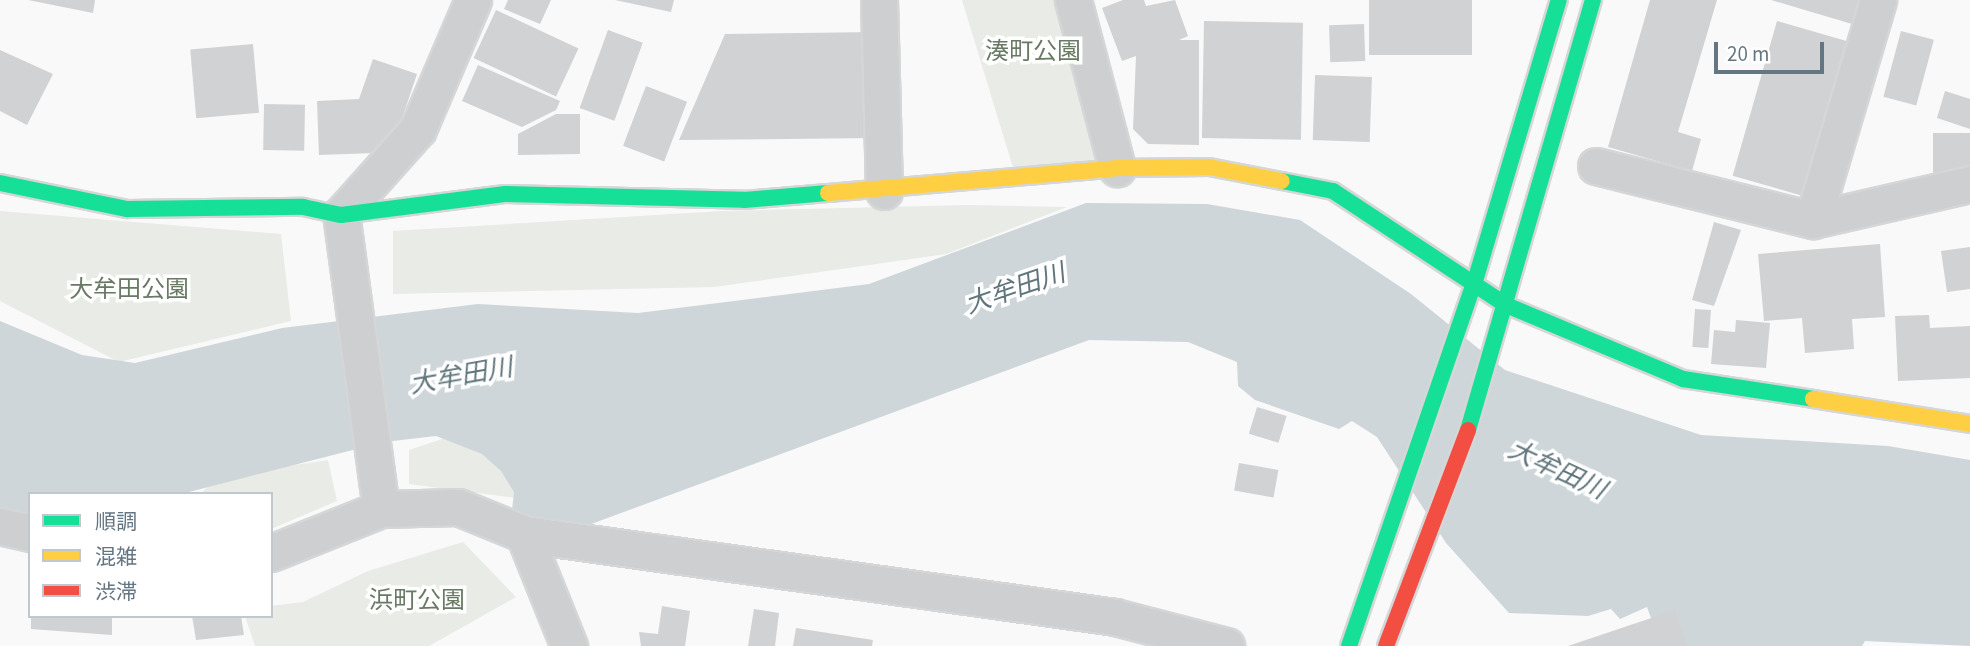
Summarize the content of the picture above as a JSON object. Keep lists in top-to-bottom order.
{
  "water": ["大牟田川"],
  "parks": ["湊町公園", "大牟田公園", "浜町公園"],
  "legend": ["順調", "混雑", "渋滞"],
  "scale_bar": "20 m"
}
